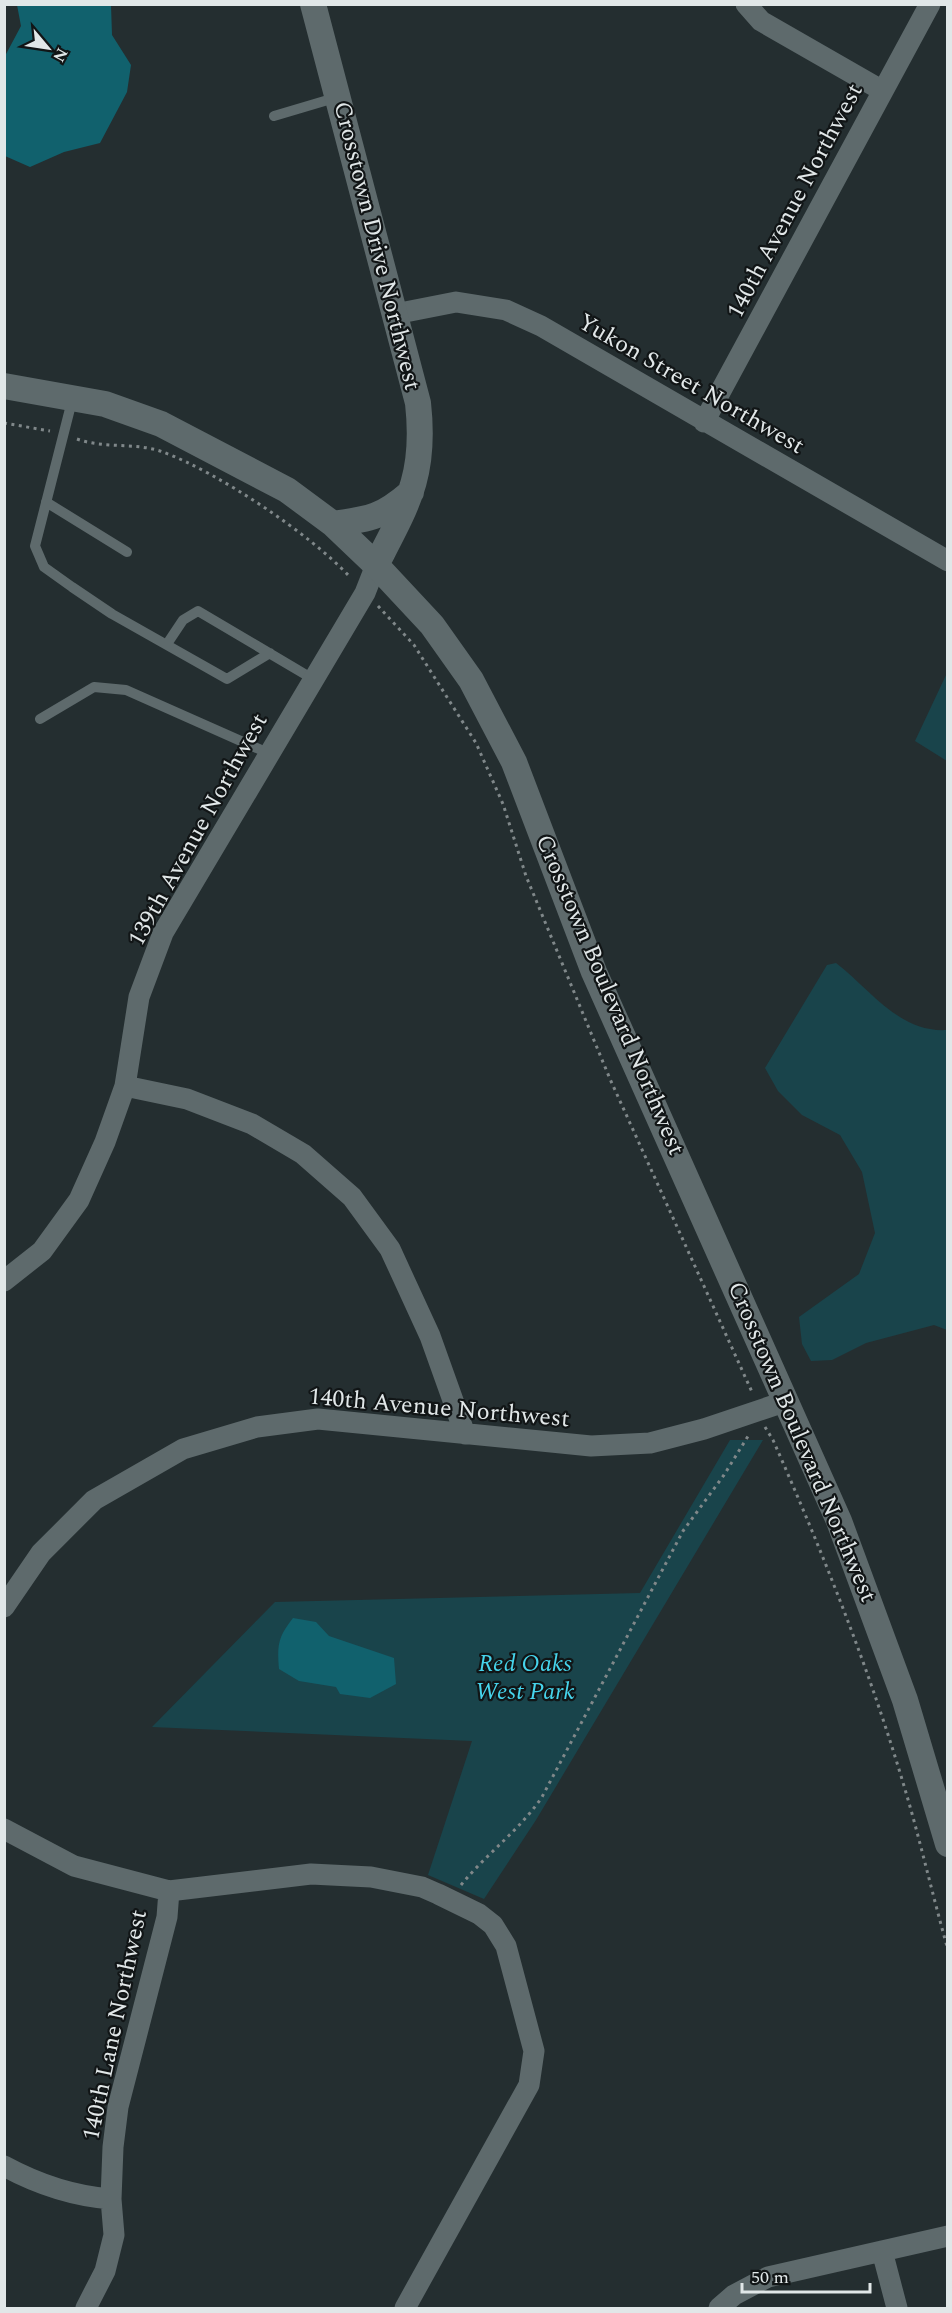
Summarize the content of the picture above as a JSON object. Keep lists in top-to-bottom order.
{
  "streets": {
    "street": [
      "140th Avenue Northwest",
      "Crosstown Drive Northwest",
      "Yukon Street Northwest",
      "139th Avenue Northwest",
      "Crosstown Boulevard Northwest",
      "140th Lane Northwest"
    ]
  },
  "crossings": [
    ["140th Avenue Northwest", "Yukon Street Northwest"],
    ["140th Avenue Northwest", "Crosstown Boulevard Northwest"],
    ["Crosstown Drive Northwest", "Yukon Street Northwest"],
    ["Crosstown Drive Northwest", "139th Avenue Northwest"],
    ["Crosstown Drive Northwest", "Crosstown Boulevard Northwest"],
    ["139th Avenue Northwest", "Crosstown Boulevard Northwest"]
  ],
  "parks": ["Red Oaks West Park"],
  "scale_bar": "50 m",
  "north": "bottom right"
}
